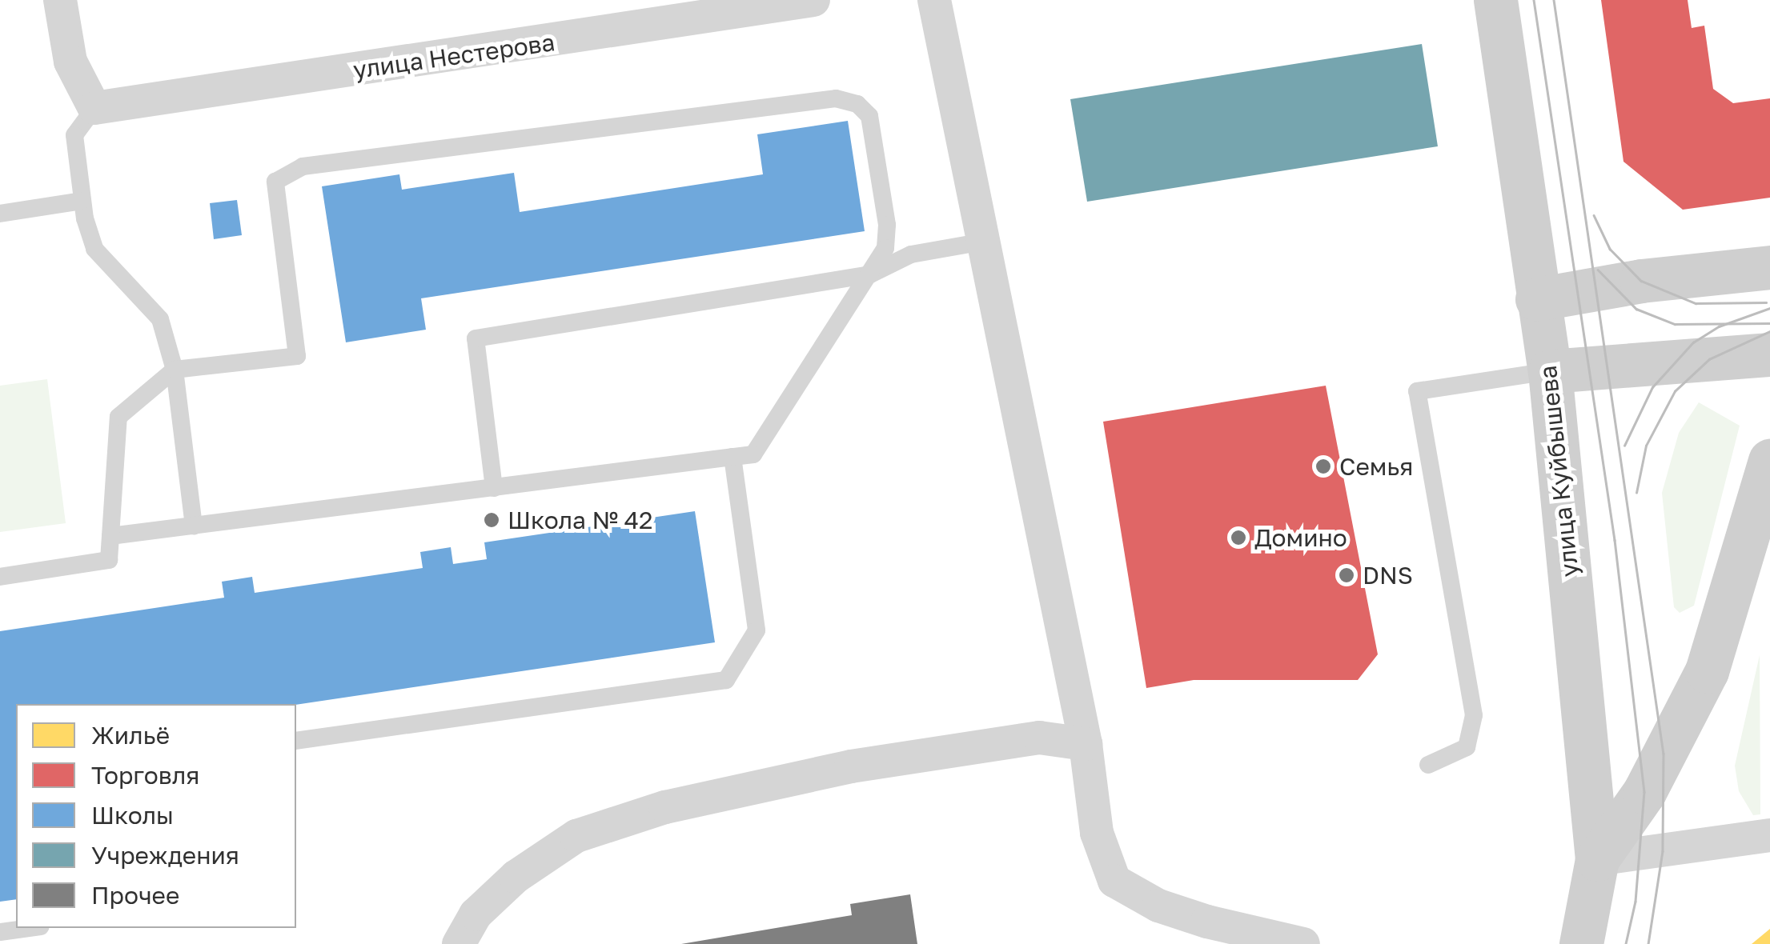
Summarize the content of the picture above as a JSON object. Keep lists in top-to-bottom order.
{
  "streets": {
    "main road": ["улица Куйбышева"],
    "street": ["улица Нестерова"]
  },
  "places": [
    "Семья",
    "Школа № 42",
    "Домино",
    "DNS"
  ],
  "legend": [
    "Жильё",
    "Торговля",
    "Школы",
    "Учреждения",
    "Прочее"
  ]
}
